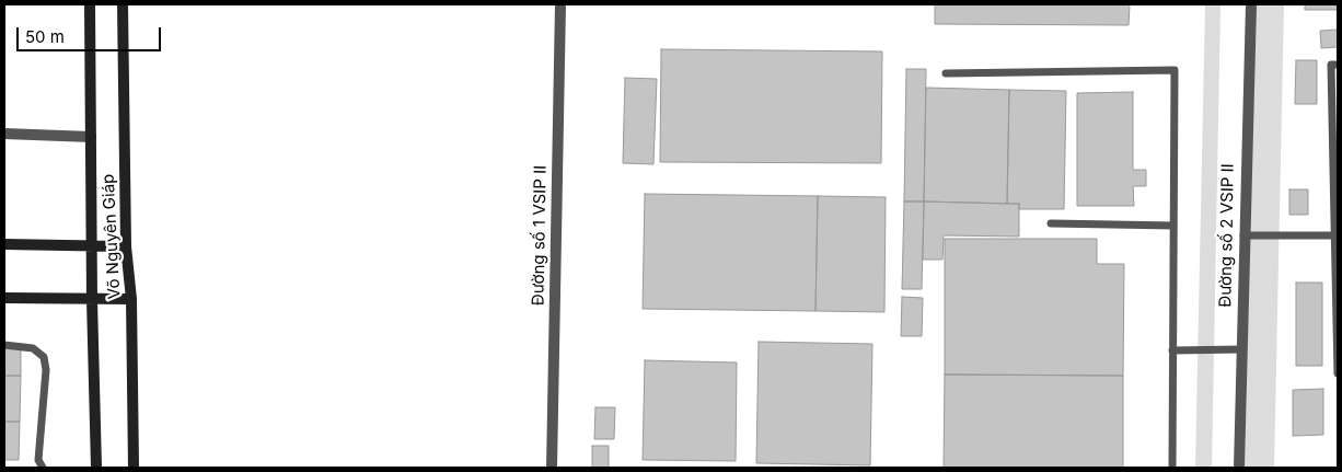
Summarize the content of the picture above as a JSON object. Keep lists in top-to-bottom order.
{
  "streets": {
    "main road": ["Võ Nguyên Giáp"],
    "street": ["Đường số 1 VSIP II", "Đường số 2 VSIP II"]
  },
  "scale_bar": "50 m"
}
